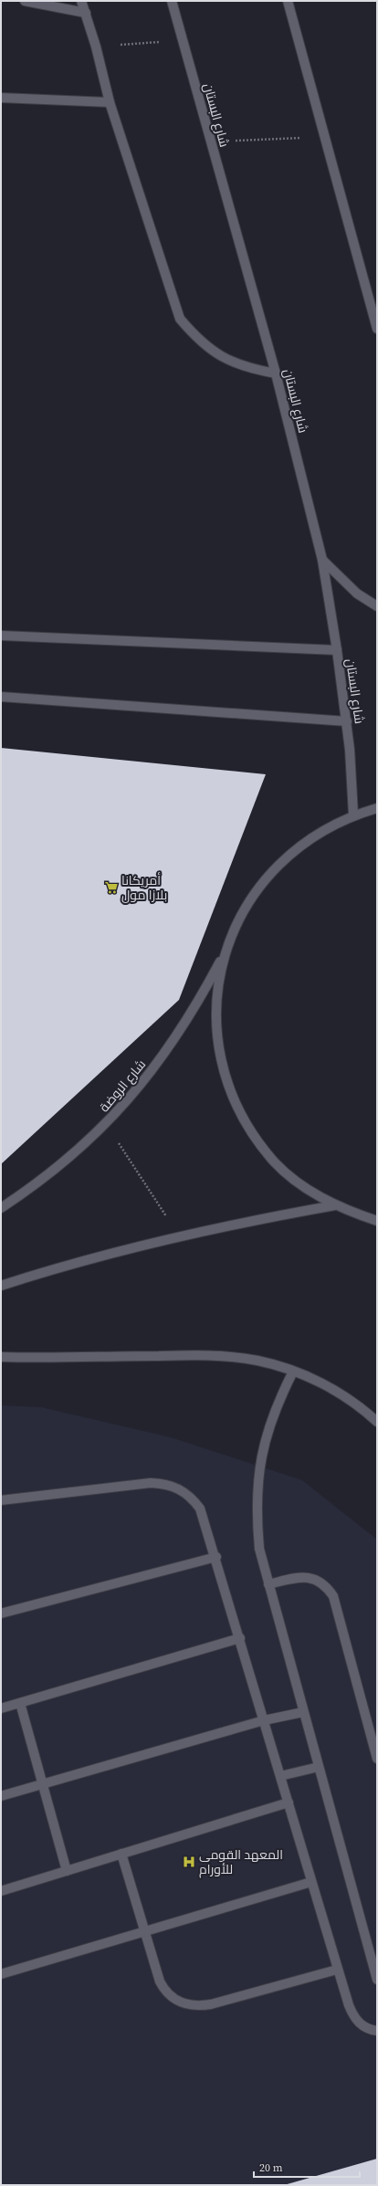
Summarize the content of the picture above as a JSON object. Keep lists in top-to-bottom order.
{
  "streets": {
    "street": ["شارع البستان", "شارع الروضة"]
  },
  "places": {
    "supermarket": ["أمريكانا بلازا مول"],
    "hospital": ["المعهد القومى للأورام"]
  },
  "scale_bar": "20 m"
}
